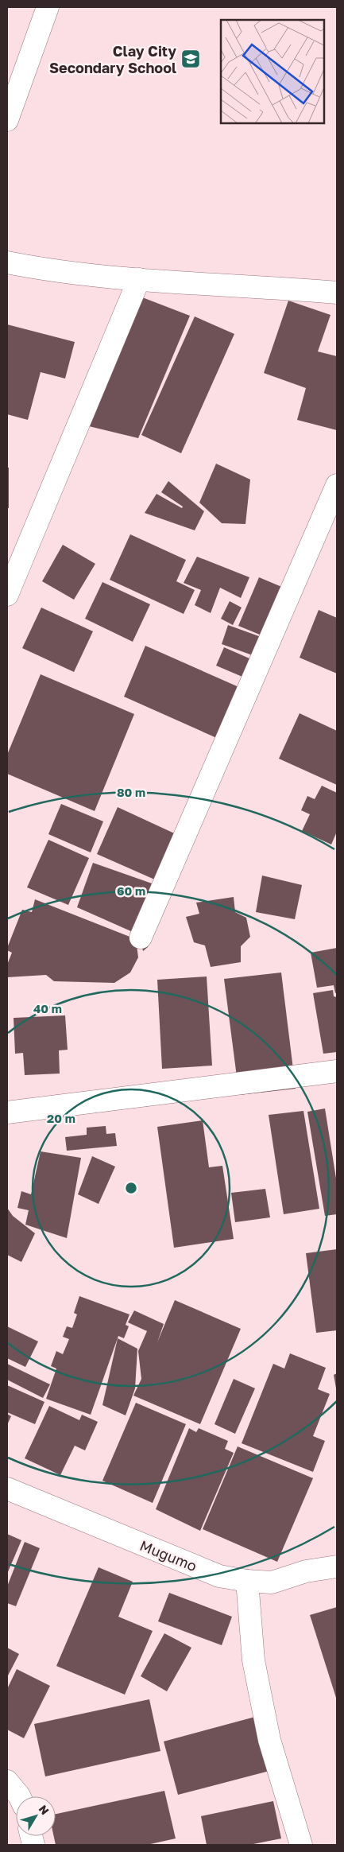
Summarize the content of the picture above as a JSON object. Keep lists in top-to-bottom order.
{
  "streets": {
    "street": ["Mugumo"]
  },
  "places": {
    "school or university": ["Clay City Secondary School"]
  },
  "north": "top right",
  "rings": [
    "80 m",
    "60 m",
    "40 m",
    "20 m"
  ]
}
